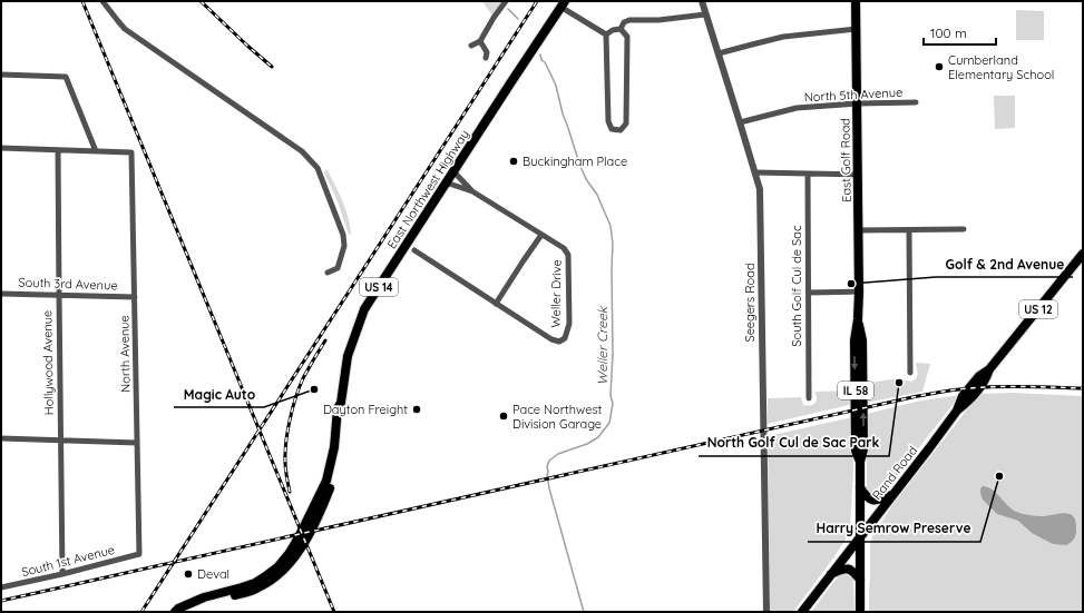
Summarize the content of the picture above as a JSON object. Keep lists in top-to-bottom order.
{
  "streets": {
    "main road": [
      "East Golf Road",
      "East Northwest Highway",
      "US 14",
      "US 12",
      "IL 58",
      "Rand Road"
    ],
    "street": [
      "North 5th Avenue",
      "South 3rd Avenue",
      "South Golf Cul de Sac",
      "Weller Drive",
      "Seegers Road",
      "North Avenue",
      "Hollywood Avenue",
      "South 1st Avenue"
    ]
  },
  "crossings": [
    ["North 5th Avenue", "East Golf Road"],
    ["North 5th Avenue", "Seegers Road"],
    ["East Golf Road", "Rand Road"],
    ["South 3rd Avenue", "North Avenue"],
    ["South 3rd Avenue", "Hollywood Avenue"],
    ["North Avenue", "South 1st Avenue"],
    ["Hollywood Avenue", "South 1st Avenue"]
  ],
  "water": ["Weller Creek"],
  "places": [
    "Cumberland Elementary School",
    "Buckingham Place",
    "Golf & 2nd Avenue",
    "North Golf Cul de Sac Park",
    "Magic Auto",
    "Dayton Freight",
    "Pace Northwest Division Garage",
    "Harry Semrow Preserve",
    "Deval"
  ],
  "scale_bar": "100 m"
}
